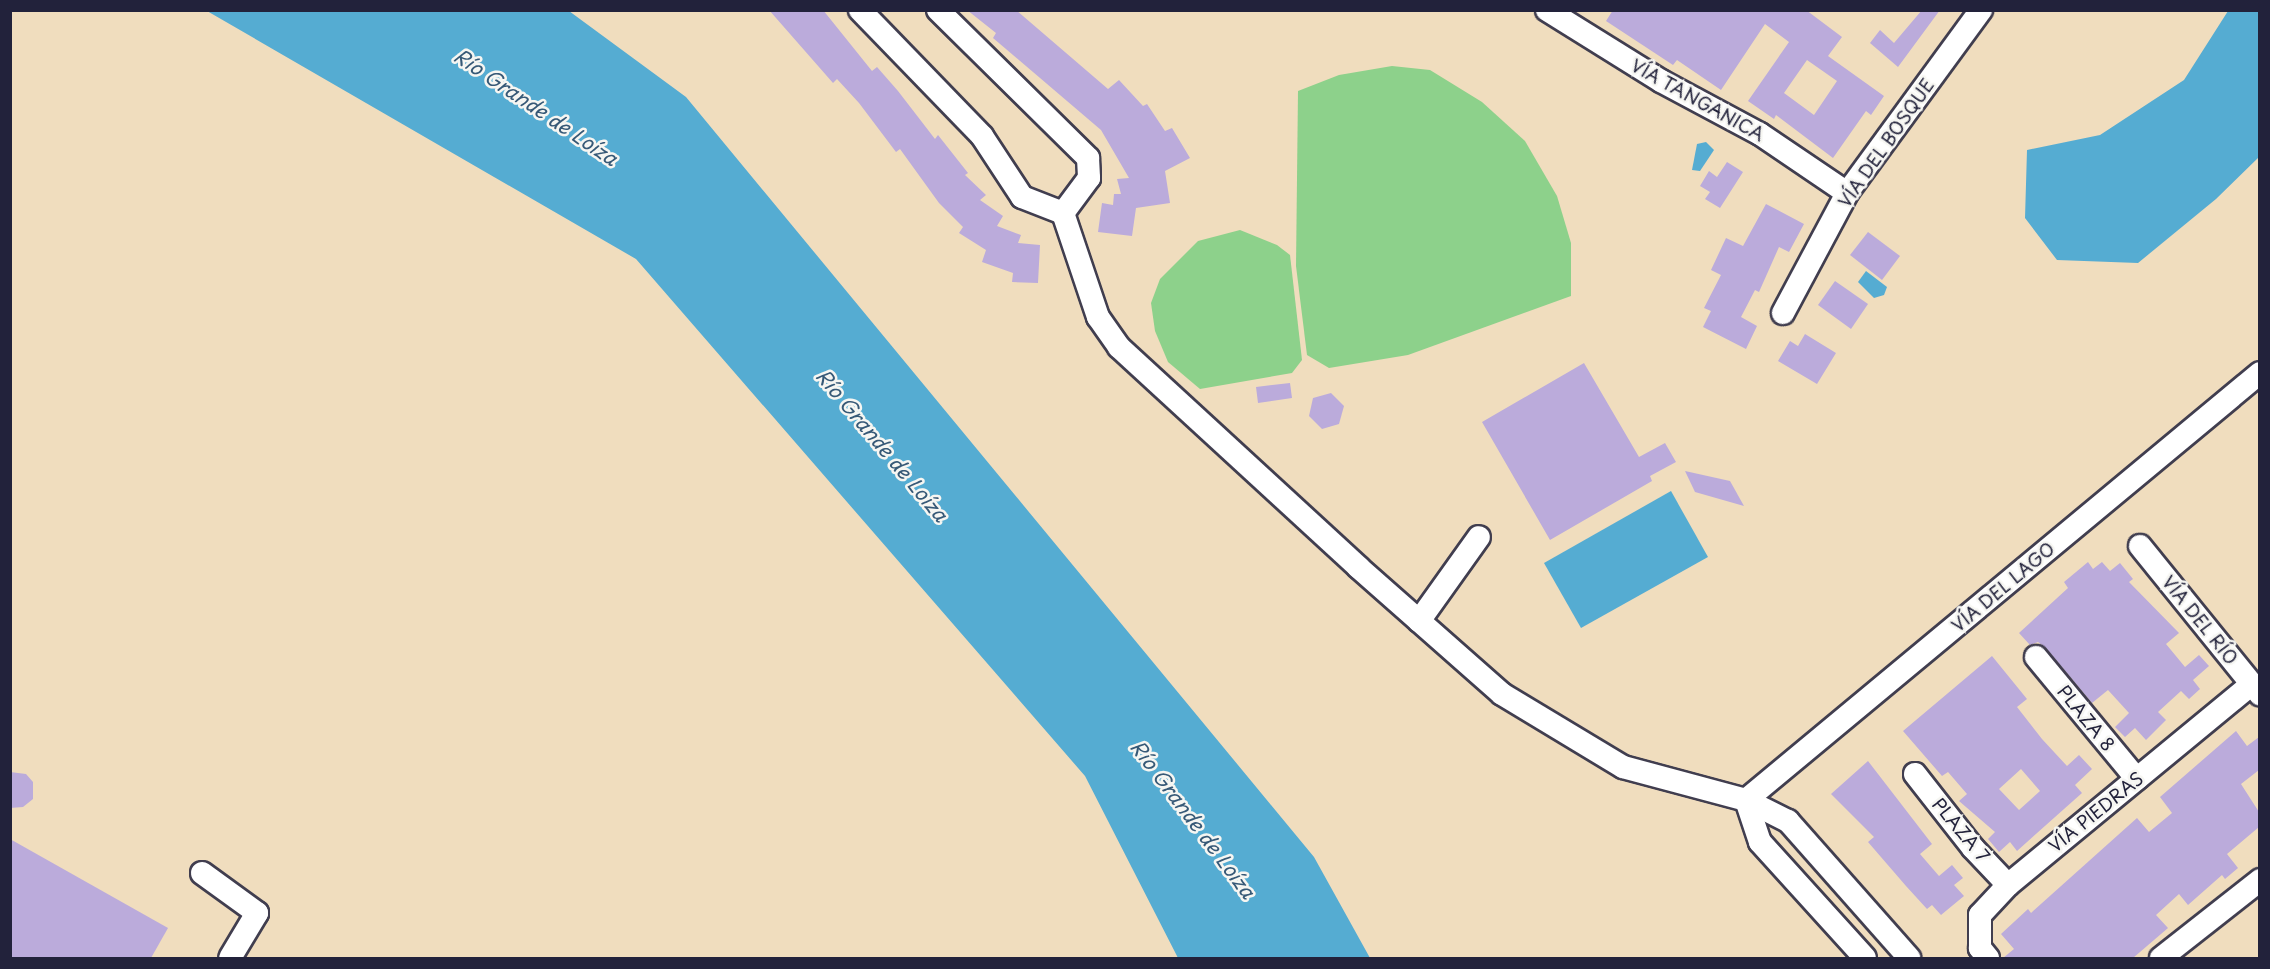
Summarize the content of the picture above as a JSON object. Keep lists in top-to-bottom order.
{
  "streets": {
    "street": [
      "VÍA TANGANICA",
      "VÍA DEL BOSQUE",
      "VÍA DEL LAGO",
      "VÍA DEL RÍO",
      "PLAZA 8",
      "VÍA PIEDRAS",
      "PLAZA 7"
    ]
  },
  "crossings": [
    ["VÍA TANGANICA", "VÍA DEL BOSQUE"],
    ["VÍA DEL RÍO", "VÍA PIEDRAS"],
    ["PLAZA 8", "VÍA PIEDRAS"],
    ["VÍA PIEDRAS", "PLAZA 7"]
  ],
  "water": ["Río Grande de Loíza"]
}
